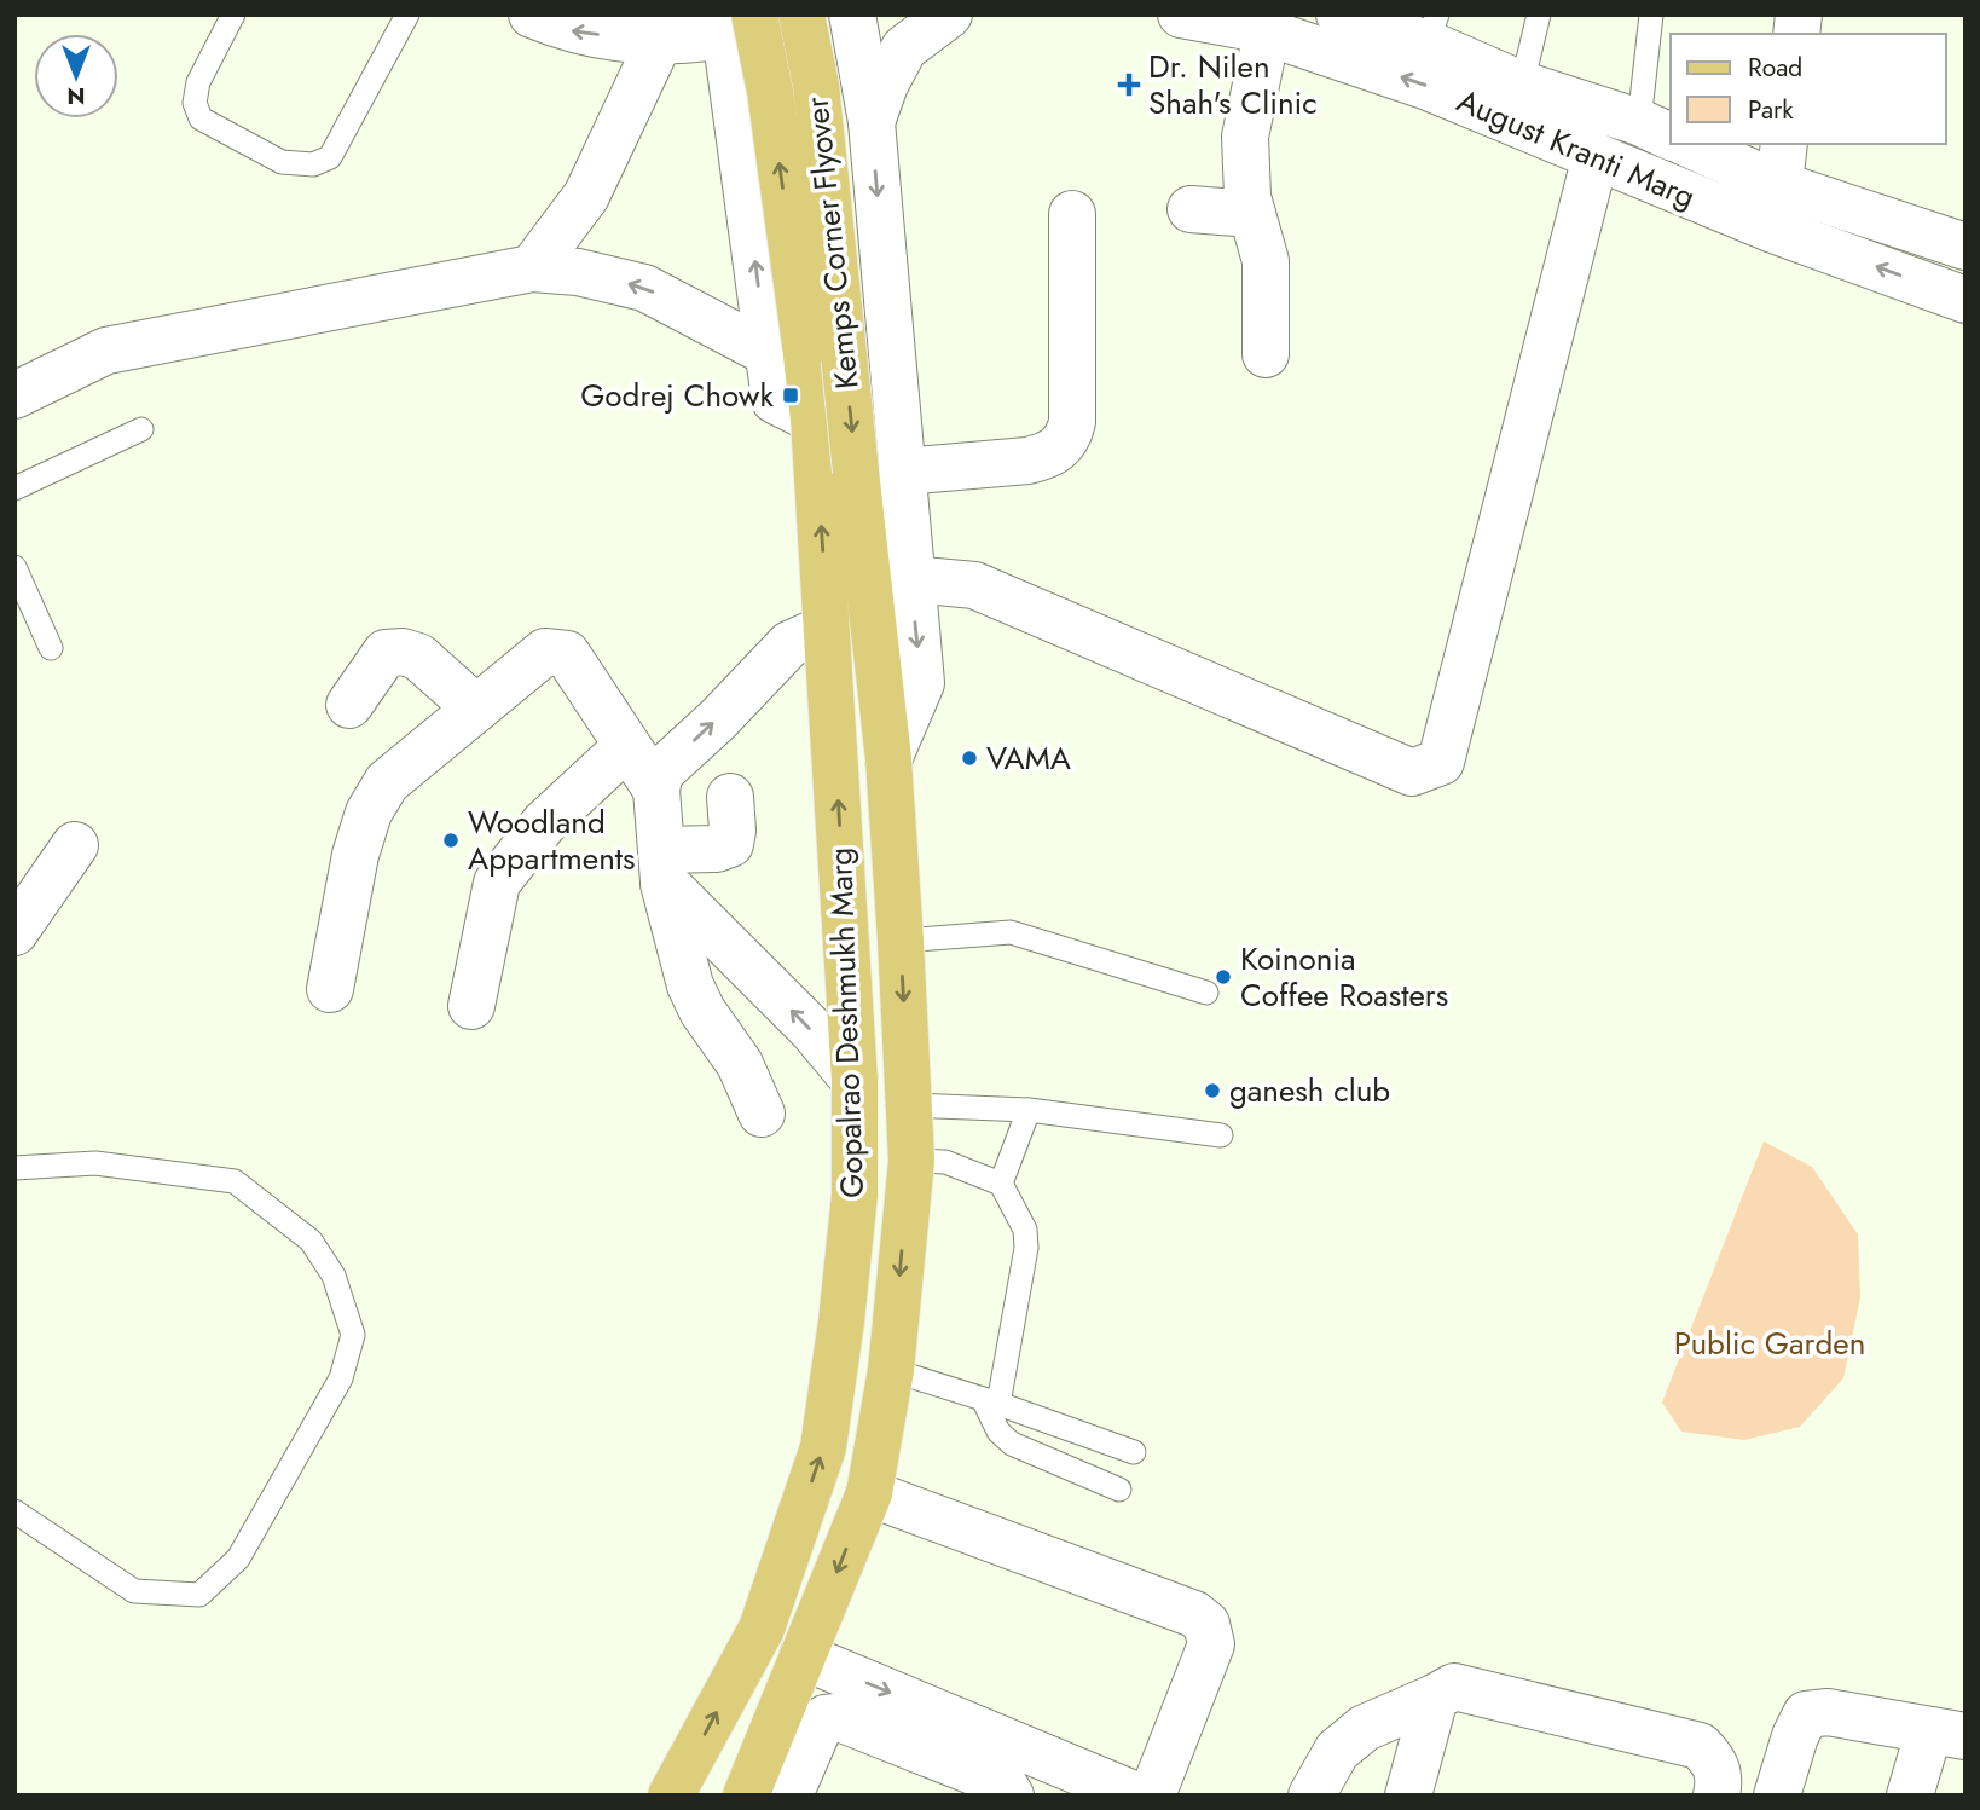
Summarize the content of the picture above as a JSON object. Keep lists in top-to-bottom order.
{
  "streets": {
    "main road": ["Kemps Corner Flyover", "Gopalrao Deshmukh Marg"],
    "street": ["August Kranti Marg"]
  },
  "crossings": [
    ["Kemps Corner Flyover", "Gopalrao Deshmukh Marg"]
  ],
  "parks": ["Public Garden"],
  "places": {
    "health": ["Dr. Nilen Shah's Clinic"],
    "transit": ["Godrej Chowk"],
    "other": [
      "VAMA",
      "Woodland Appartments",
      "Koinonia Coffee Roasters",
      "ganesh club"
    ]
  },
  "legend": ["Road", "Park"],
  "north": "bottom"
}
